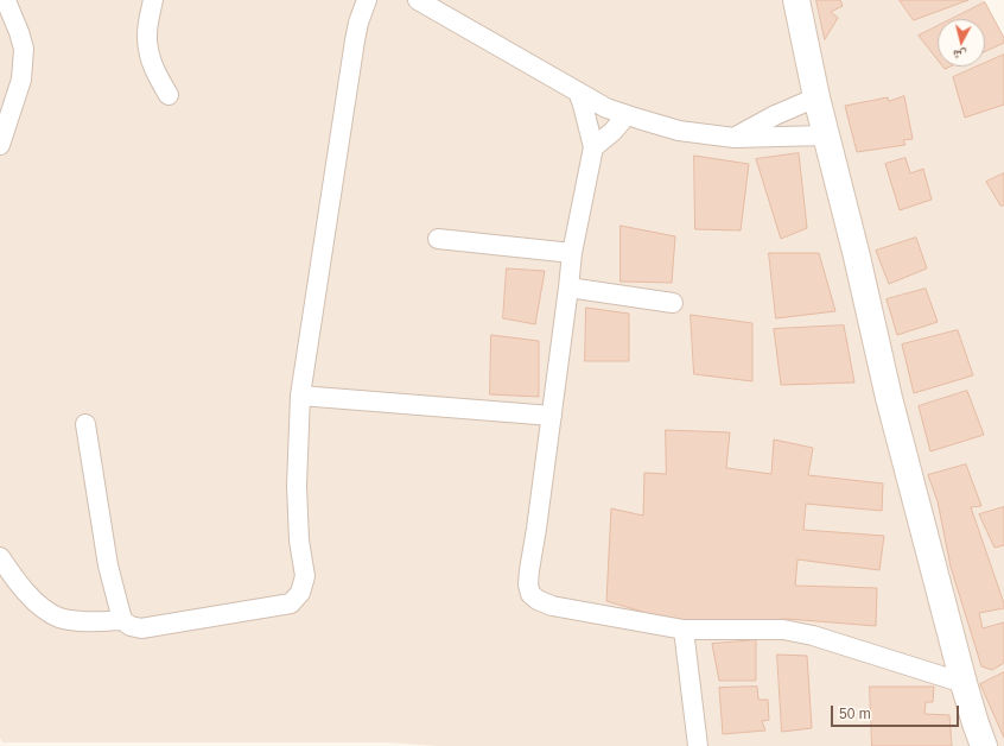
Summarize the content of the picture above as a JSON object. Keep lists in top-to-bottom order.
{
  "scale_bar": "50 m",
  "north": "bottom"
}
